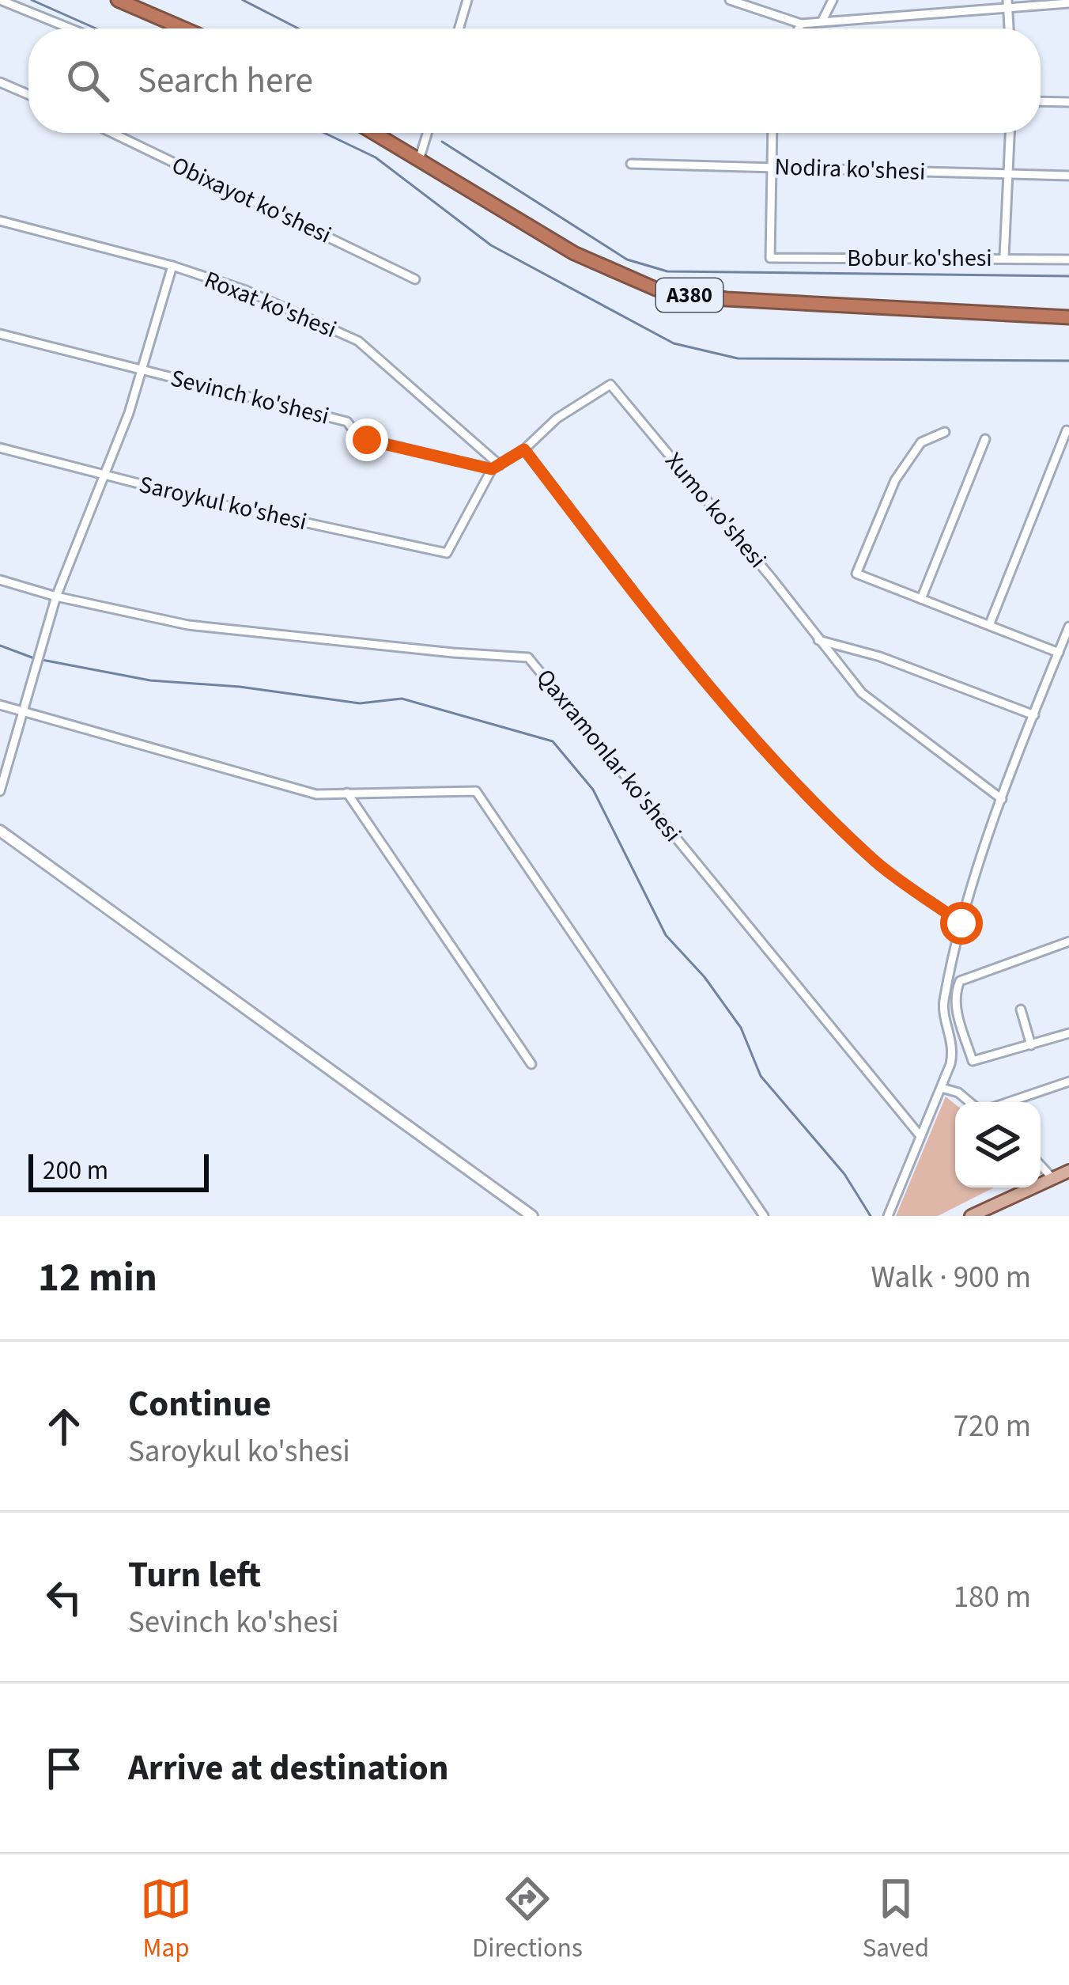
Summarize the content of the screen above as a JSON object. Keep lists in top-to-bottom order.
{
  "streets": {
    "highway": ["A380"],
    "street": [
      "Nodira ko'shesi",
      "Obixayot ko'shesi",
      "Bobur ko'shesi",
      "Roxat ko'shesi",
      "Sevinch ko'shesi",
      "Saroykul ko'shesi",
      "Xumo ko'shesi",
      "Qaxramonlar ko'shesi"
    ]
  },
  "crossings": [
    ["Nodira ko'shesi", "Bobur ko'shesi"],
    ["Roxat ko'shesi", "Sevinch ko'shesi"],
    ["Roxat ko'shesi", "Saroykul ko'shesi"],
    ["Sevinch ko'shesi", "Saroykul ko'shesi"]
  ],
  "scale_bar": "200 m",
  "page": {
    "search": "Search here",
    "scale": "200 m",
    "heading": ["12 min", "Walk · 900 m"],
    "list": [
      ["Continue", "Saroykul ko'shesi", "720 m"],
      ["Turn left", "Sevinch ko'shesi", "180 m"],
      "Arrive at destination"
    ],
    "nav": ["Map", "Directions", "Saved"]
  }
}
